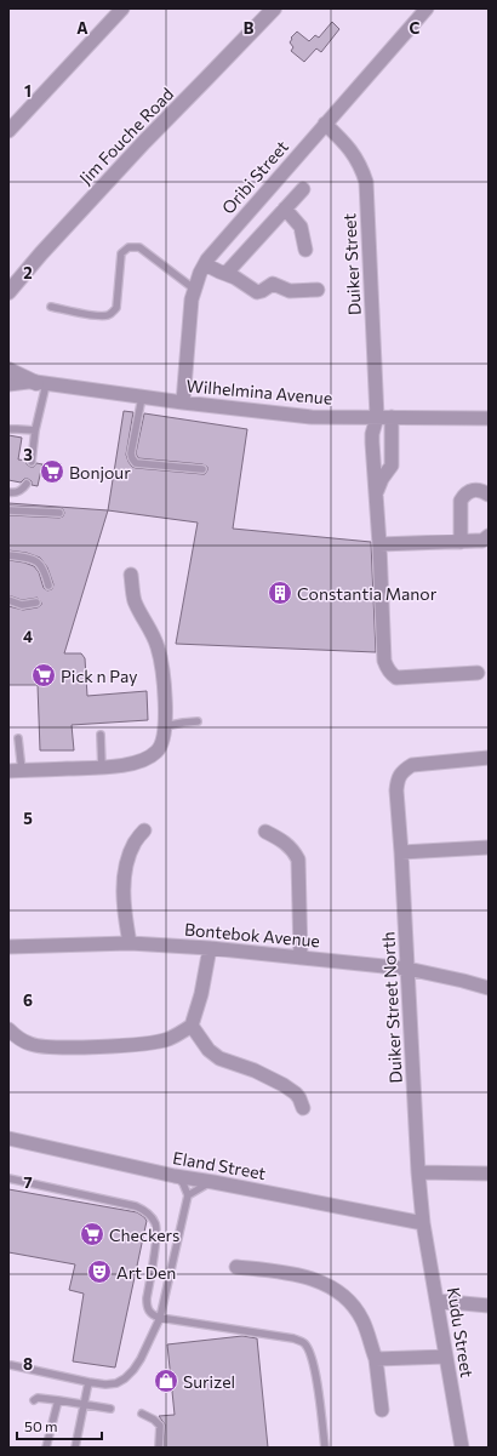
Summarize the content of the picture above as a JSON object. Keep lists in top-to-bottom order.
{
  "streets": {
    "street": [
      "Jim Fouche Road",
      "Oribi Street",
      "Duiker Street",
      "Wilhelmina Avenue",
      "Bontebok Avenue",
      "Duiker Street North",
      "Eland Street",
      "Kudu Street"
    ]
  },
  "crossings": [
    ["Oribi Street", "Duiker Street"],
    ["Oribi Street", "Wilhelmina Avenue"],
    ["Duiker Street", "Wilhelmina Avenue"],
    ["Bontebok Avenue", "Duiker Street North"],
    ["Duiker Street North", "Eland Street"],
    ["Duiker Street North", "Kudu Street"],
    ["Eland Street", "Kudu Street"]
  ],
  "places": {
    "supermarket": ["Bonjour", "Pick n Pay", "Checkers"],
    "building": ["Constantia Manor"],
    "theatre": ["Art Den"],
    "shop": ["Surizel"]
  },
  "scale_bar": "50 m",
  "grid": {
    "columns": ["A", "B", "C"],
    "rows": [
      "1",
      "2",
      "3",
      "4",
      "5",
      "6",
      "7",
      "8"
    ]
  }
}
